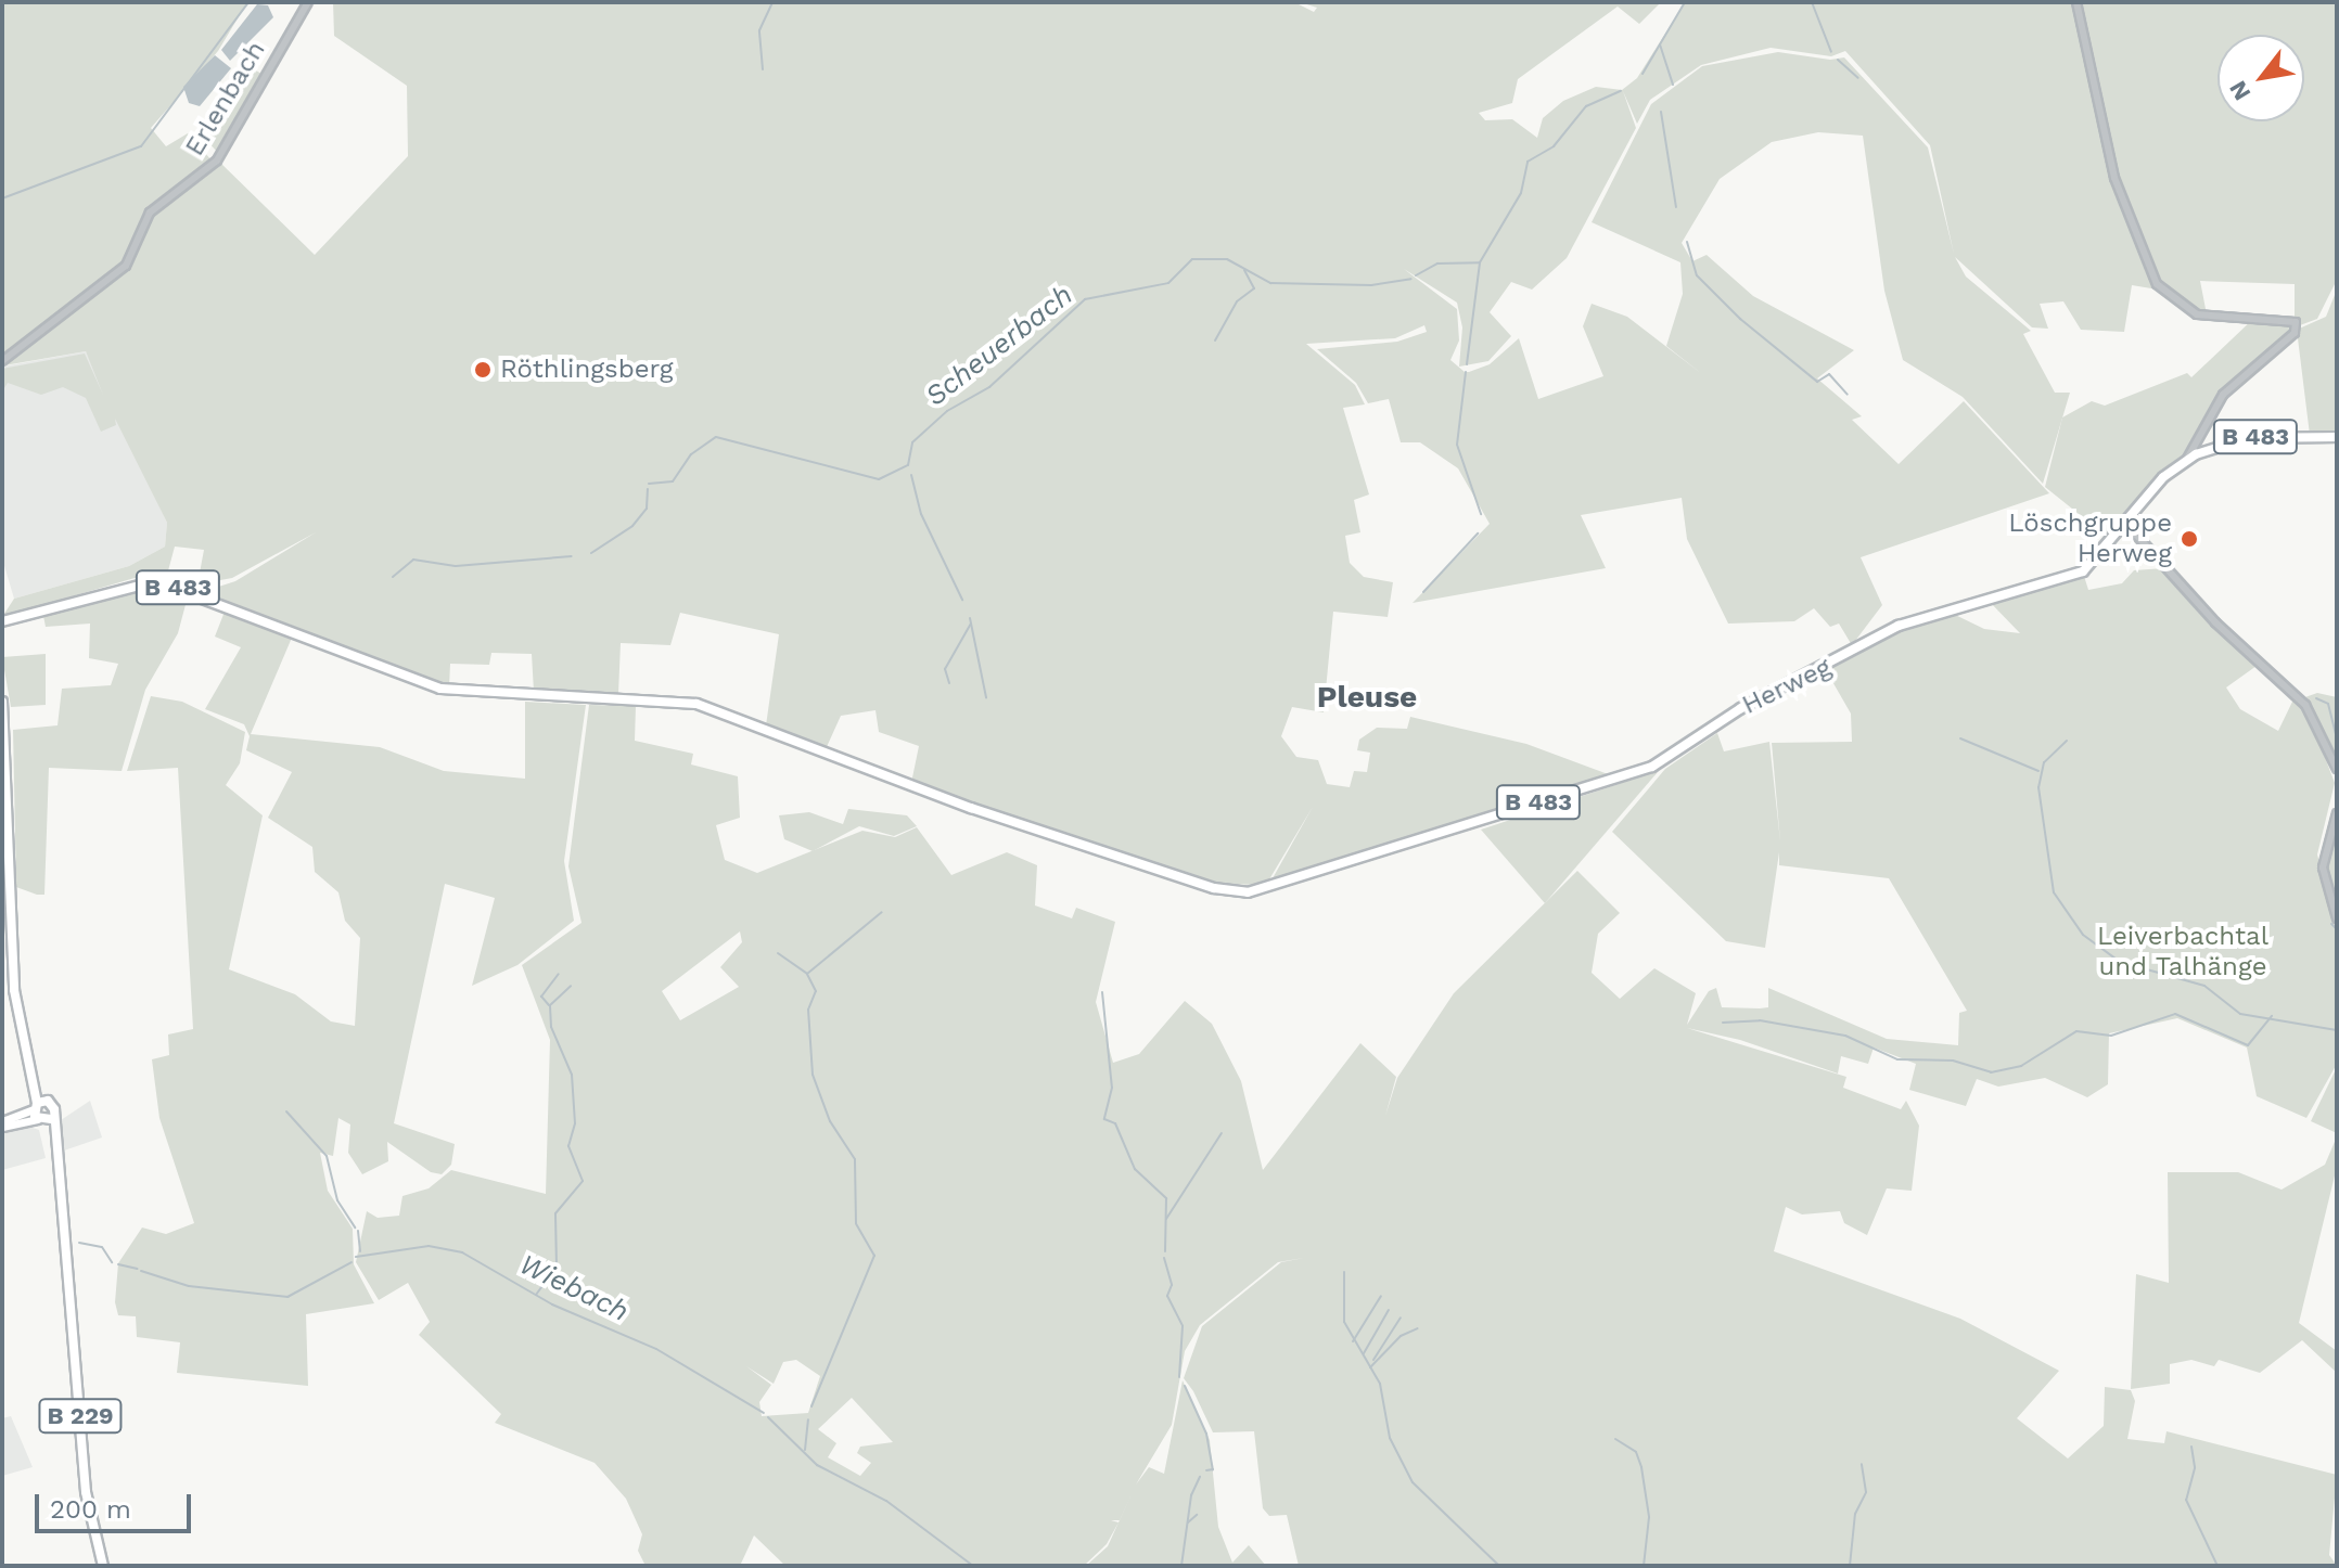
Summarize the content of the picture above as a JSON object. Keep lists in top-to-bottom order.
{
  "streets": {
    "main road": ["B 483", "Herweg", "B 229"],
    "street": ["Erlenbach"]
  },
  "crossings": [
    ["B 483", "Herweg"]
  ],
  "districts": ["Pleuse"],
  "water": ["Scheuerbach", "Wiebach"],
  "parks": ["Leiverbachtal und Talhänge"],
  "places": ["Röthlingsberg", "Löschgruppe Herweg"],
  "scale_bar": "200 m",
  "north": "bottom left"
}
